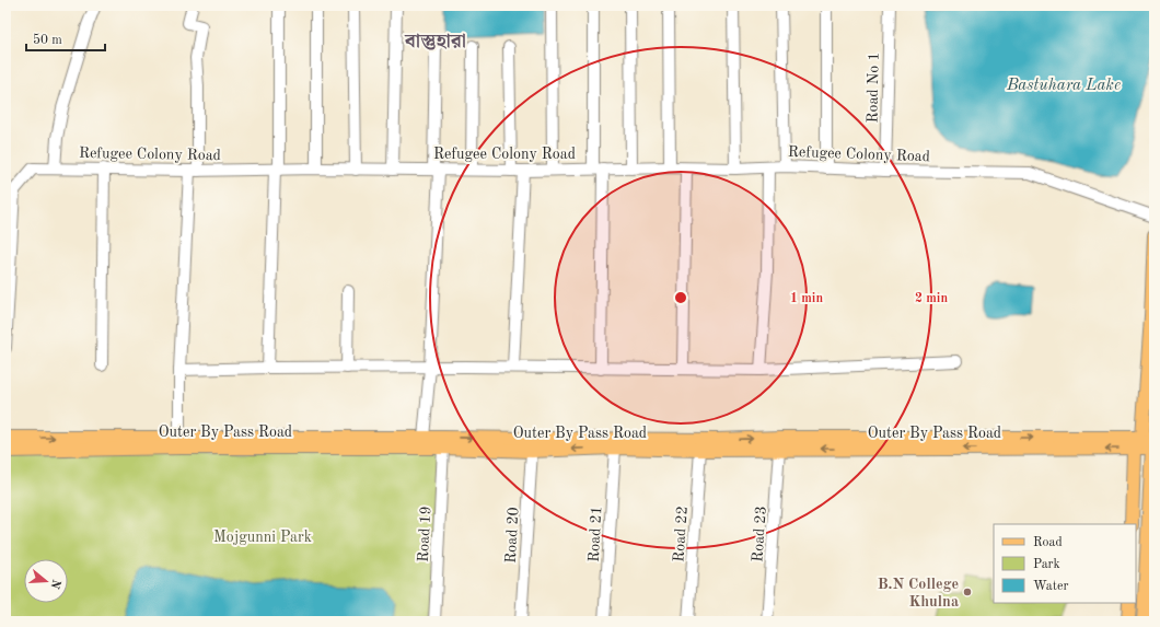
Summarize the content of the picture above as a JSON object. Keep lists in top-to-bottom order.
{
  "streets": {
    "main road": ["Outer By Pass Road"],
    "street": [
      "Road No 1",
      "Refugee Colony Road",
      "Road 19",
      "Road 21",
      "Road 22",
      "Road 23",
      "Road 20"
    ]
  },
  "crossings": [
    ["Road No 1", "Refugee Colony Road"],
    ["Outer By Pass Road", "Road 19"],
    ["Outer By Pass Road", "Road 21"],
    ["Outer By Pass Road", "Road 22"],
    ["Outer By Pass Road", "Road 23"],
    ["Outer By Pass Road", "Road 20"]
  ],
  "districts": ["বাস্তুহারা"],
  "water": ["Bastuhara Lake"],
  "parks": ["Mojgunni Park"],
  "places": ["B.N College Khulna"],
  "legend": ["Road", "Park", "Water"],
  "scale_bar": "50 m",
  "north": "right",
  "rings": ["1 min", "2 min"]
}
